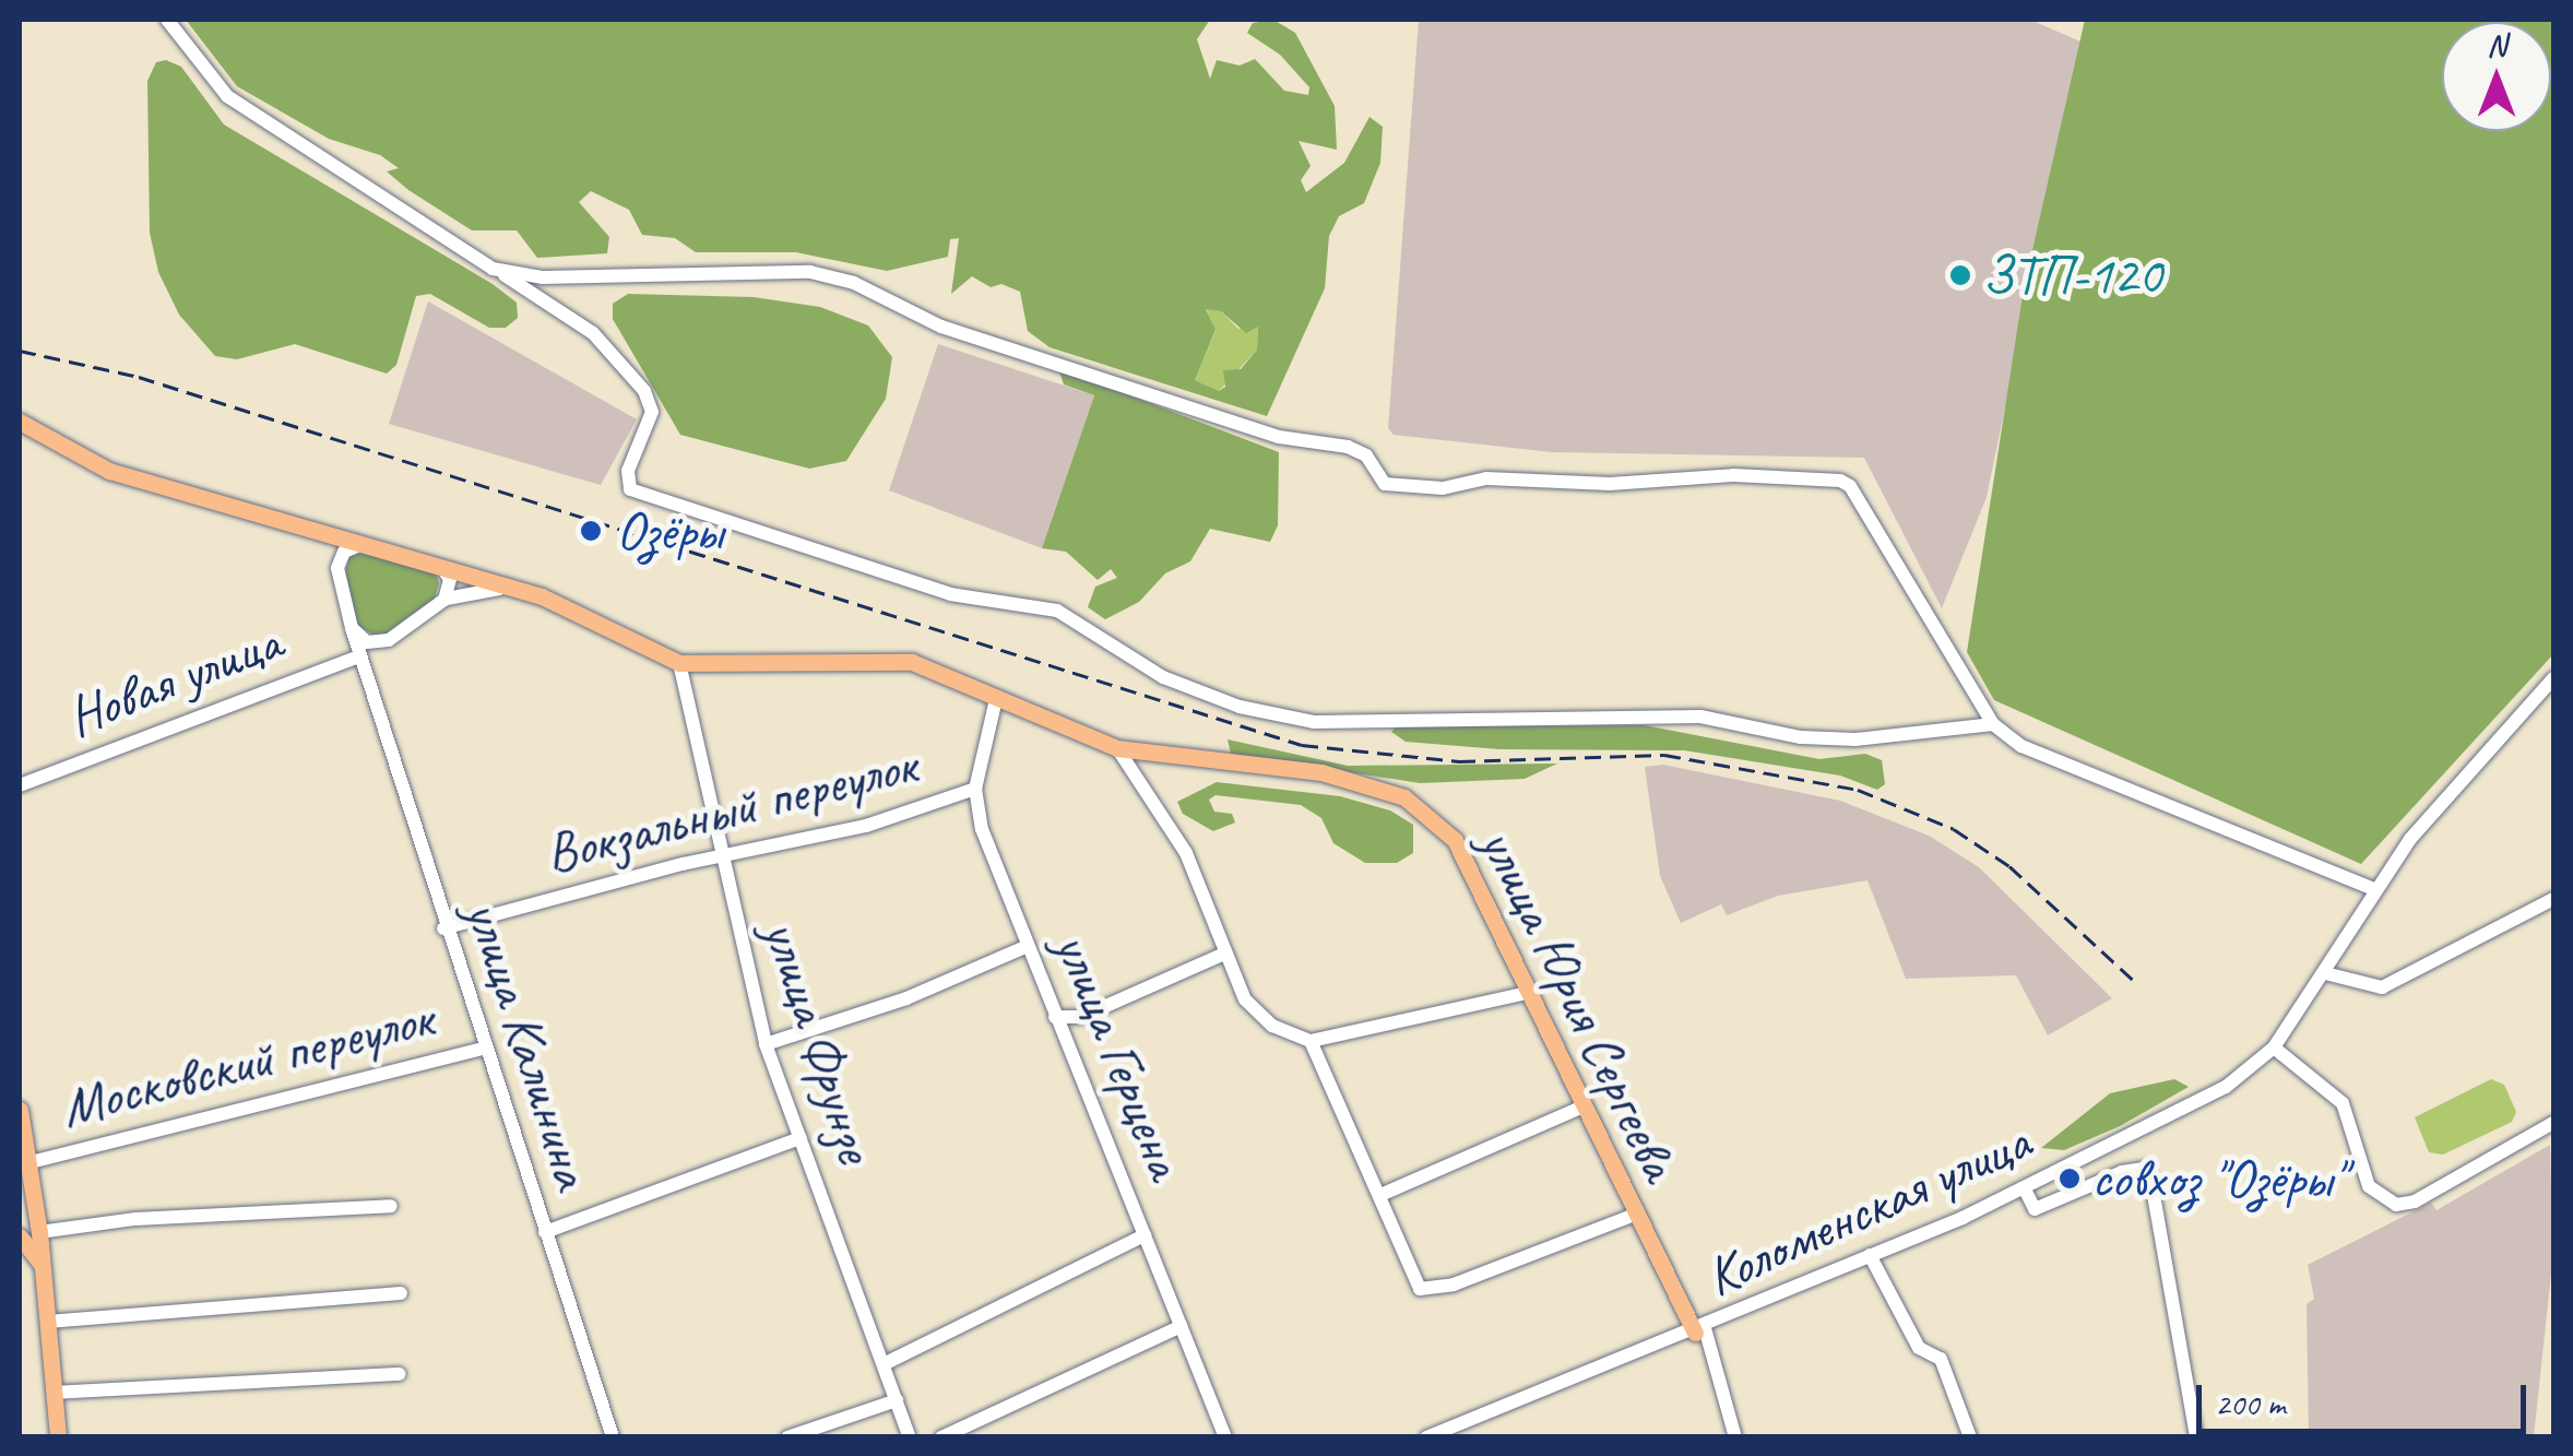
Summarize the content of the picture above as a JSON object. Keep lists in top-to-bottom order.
{
  "streets": {
    "main road": ["улица Юрия Сергеева"],
    "street": [
      "Новая улица",
      "Вокзальный переулок",
      "улица Фрунзе",
      "улица Калинина",
      "улица Герцена",
      "Московский переулок",
      "Коломенская улица"
    ]
  },
  "crossings": [
    ["Новая улица", "улица Калинина"],
    ["Вокзальный переулок", "улица Фрунзе"],
    ["Вокзальный переулок", "улица Калинина"],
    ["Вокзальный переулок", "улица Герцена"],
    ["улица Юрия Сергеева", "улица Фрунзе"],
    ["улица Юрия Сергеева", "улица Калинина"],
    ["улица Юрия Сергеева", "улица Герцена"],
    ["улица Юрия Сергеева", "Коломенская улица"],
    ["улица Калинина", "Московский переулок"]
  ],
  "places": ["ЗТП-120", "Озёры", "совхоз \"Озёры\""],
  "scale_bar": "200 m",
  "north": "top"
}
